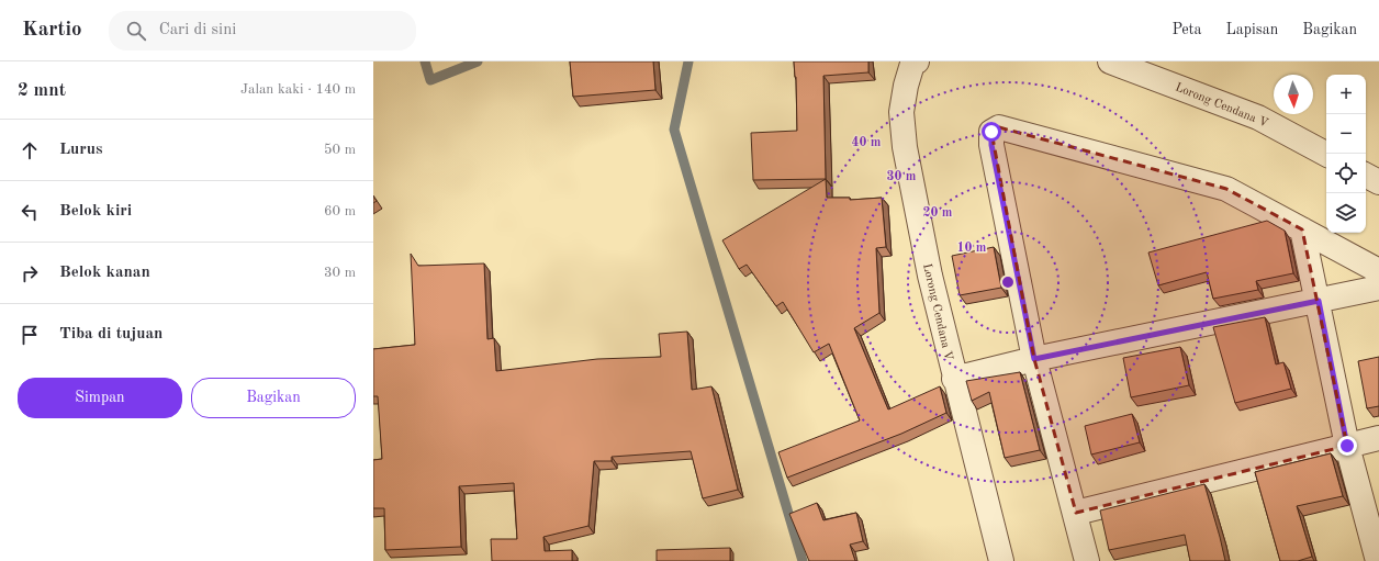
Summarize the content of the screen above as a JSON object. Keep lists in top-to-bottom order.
{
  "streets": {
    "street": ["Lorong Cendana V"]
  },
  "north": "bottom",
  "page": {
    "header": "Kartio",
    "search": "Cari di sini",
    "nav": ["Peta", "Lapisan", "Bagikan"],
    "heading": ["2 mnt", "Jalan kaki · 140 m"],
    "map_buttons": ["+", "−"],
    "list": [
      ["Lurus", "50 m"],
      ["Belok kiri", "60 m"],
      ["Belok kanan", "30 m"],
      "Tiba di tujuan"
    ],
    "buttons": ["Simpan", "Bagikan"]
  },
  "rings": [
    "40 m",
    "30 m",
    "20 m",
    "10 m"
  ]
}
